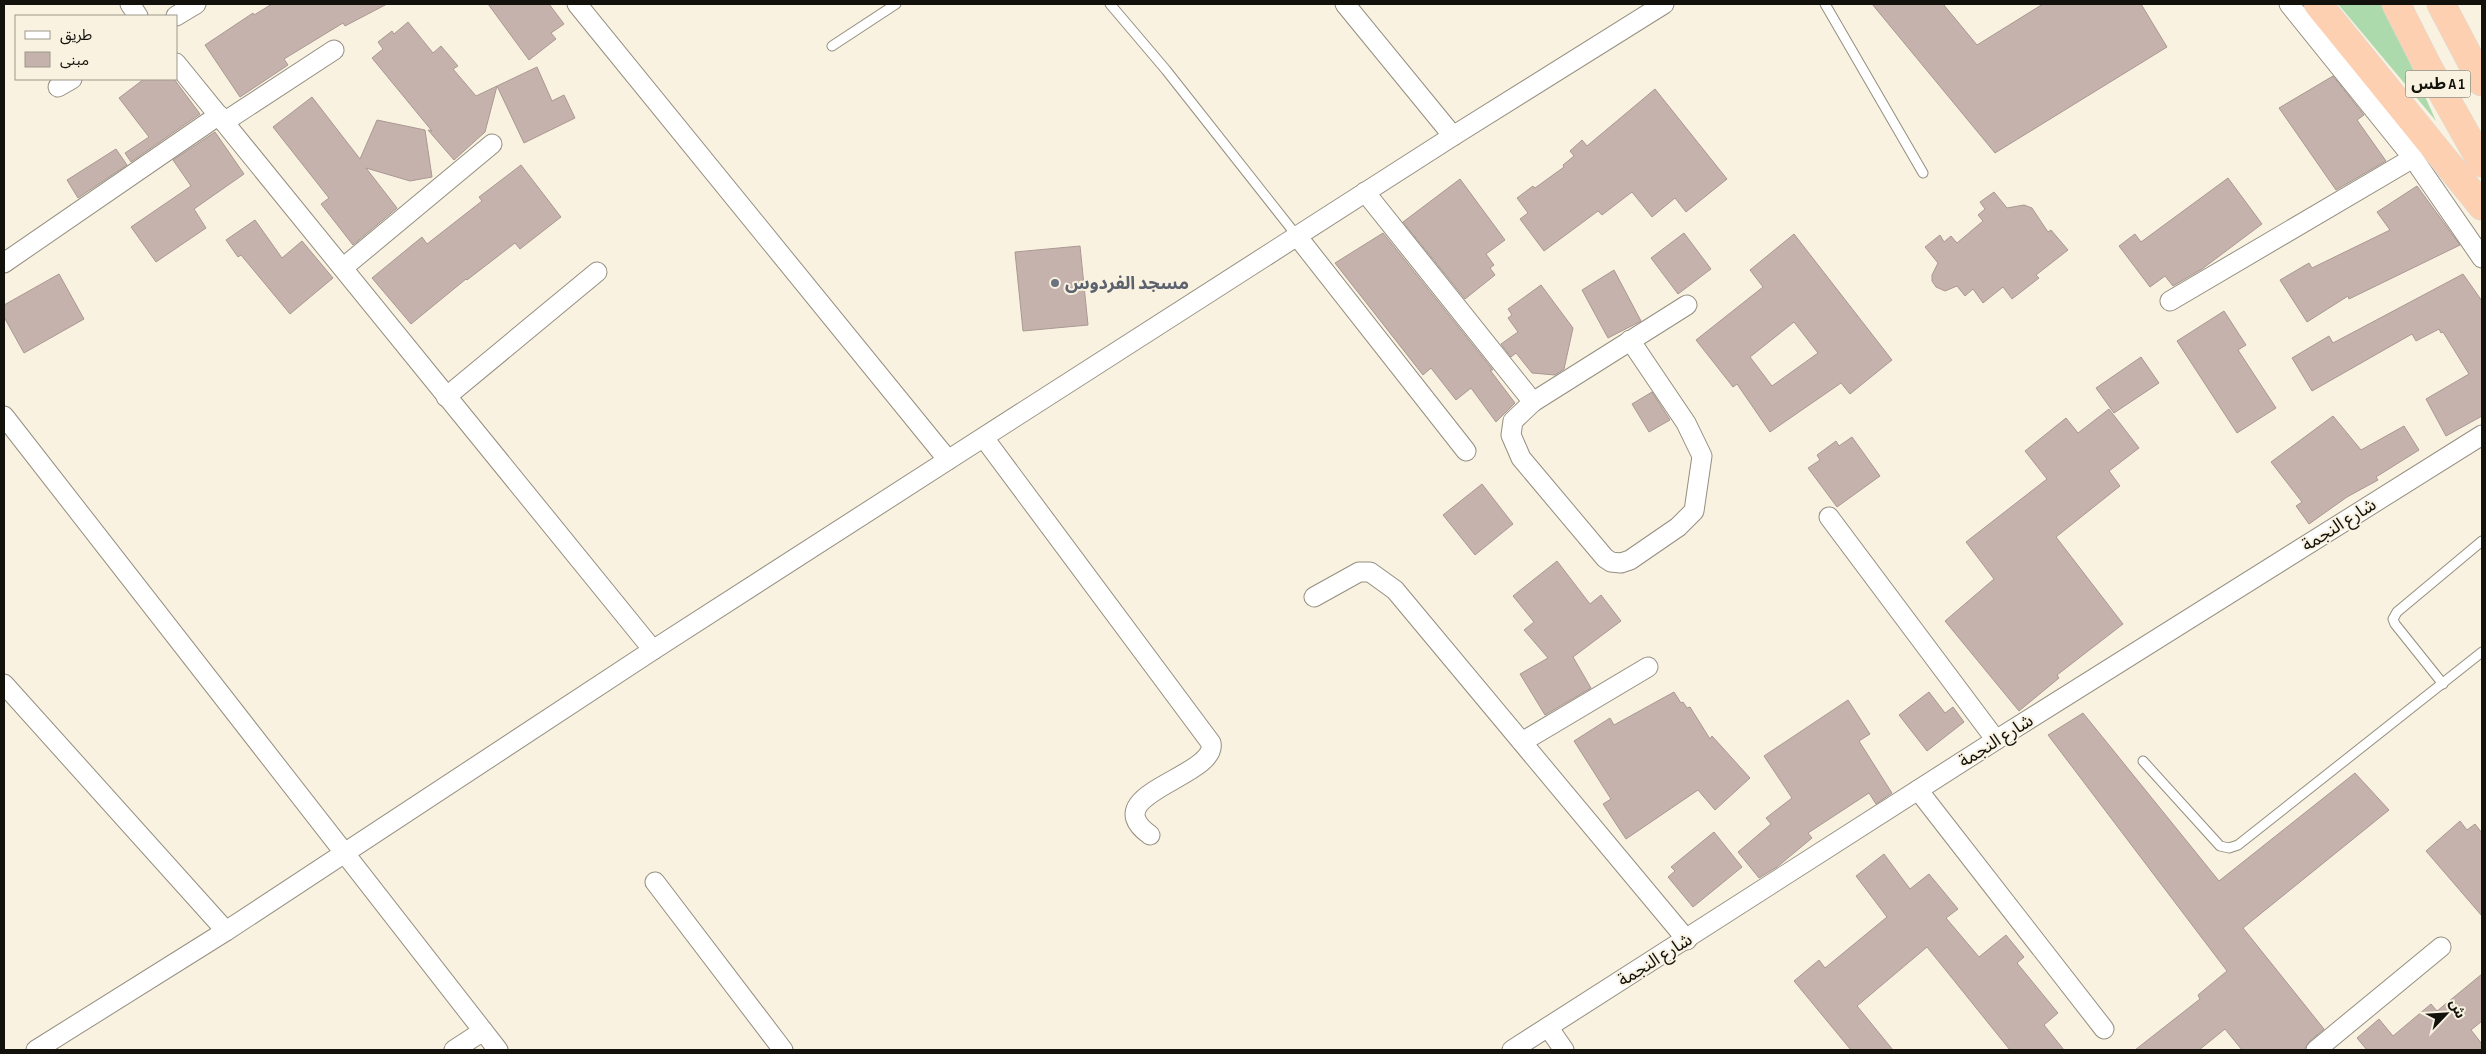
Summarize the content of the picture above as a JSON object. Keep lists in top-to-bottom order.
{
  "streets": {
    "highway": ["طس A 1"],
    "street": ["شارع النجمة"]
  },
  "places": ["مسجد الفردوس"],
  "legend": ["طريق", "مبنى"],
  "north": "top right"
}
